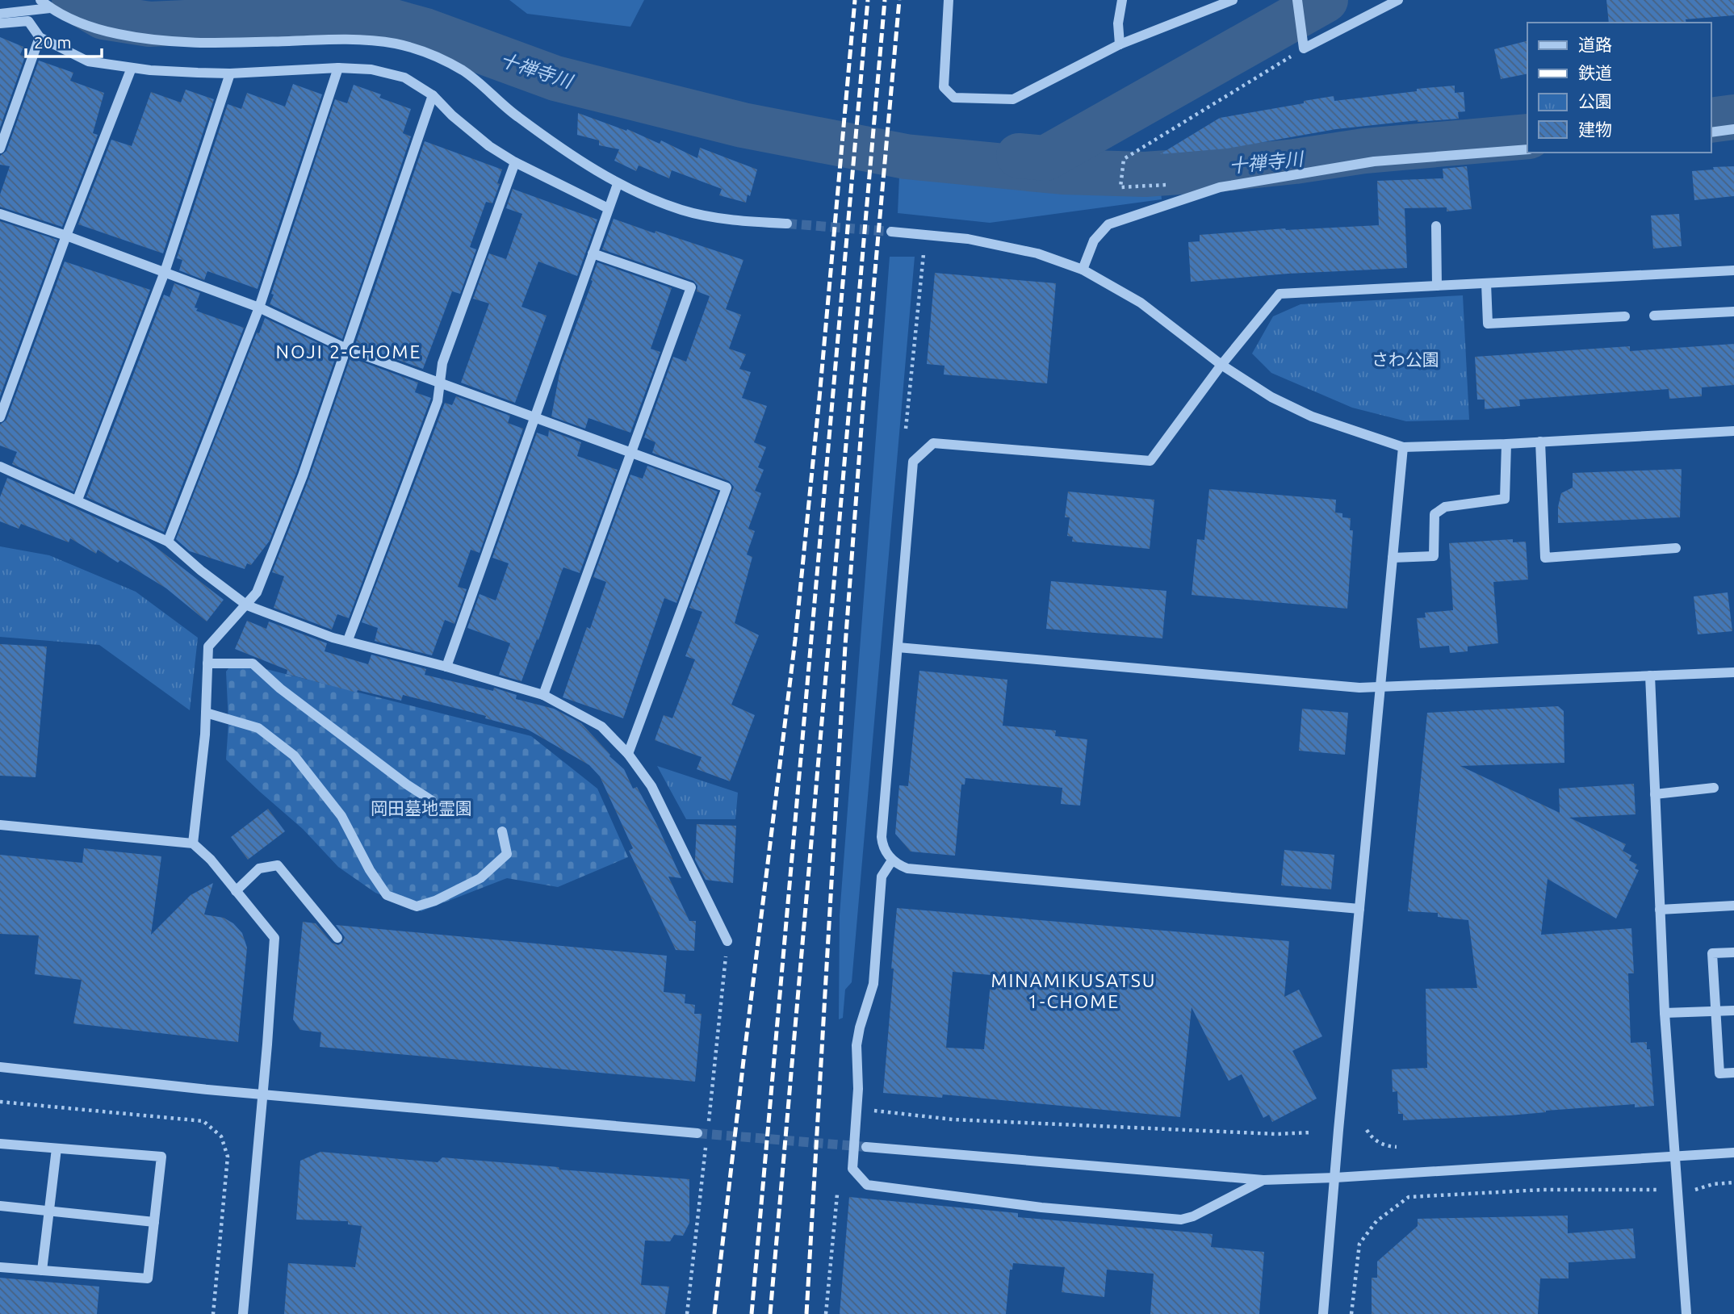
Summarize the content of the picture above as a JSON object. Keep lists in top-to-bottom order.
{
  "districts": ["NOJI 2-CHOME", "MINAMIKUSATSU 1-CHOME"],
  "water": ["十禅寺川"],
  "parks": ["さわ公園", "岡田墓地霊園"],
  "legend": [
    "道路",
    "鉄道",
    "公園",
    "建物"
  ],
  "scale_bar": "20 m"
}
